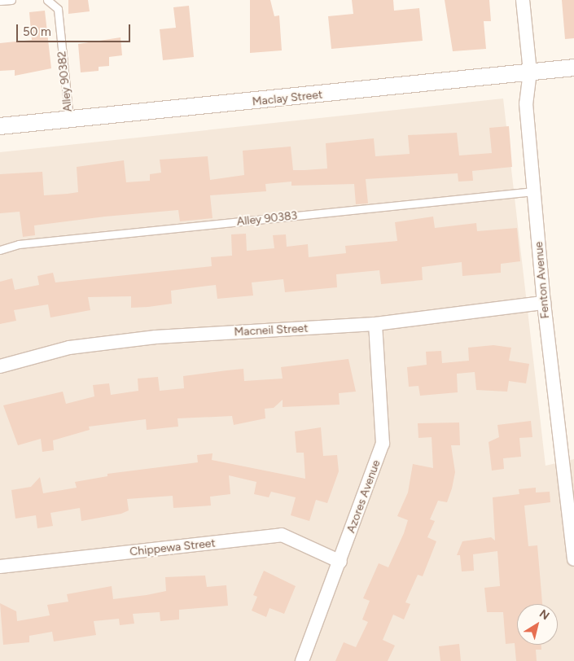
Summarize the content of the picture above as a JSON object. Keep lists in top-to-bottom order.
{
  "streets": {
    "street": [
      "Maclay Street",
      "Fenton Avenue",
      "Macneil Street",
      "Azores Avenue",
      "Chippewa Street"
    ],
    "lane": ["Alley 90382", "Alley 90383"]
  },
  "crossings": [
    ["Alley 90382", "Maclay Street"],
    ["Maclay Street", "Fenton Avenue"],
    ["Alley 90383", "Fenton Avenue"],
    ["Fenton Avenue", "Macneil Street"],
    ["Macneil Street", "Azores Avenue"],
    ["Azores Avenue", "Chippewa Street"]
  ],
  "scale_bar": "50 m",
  "north": "top right"
}
